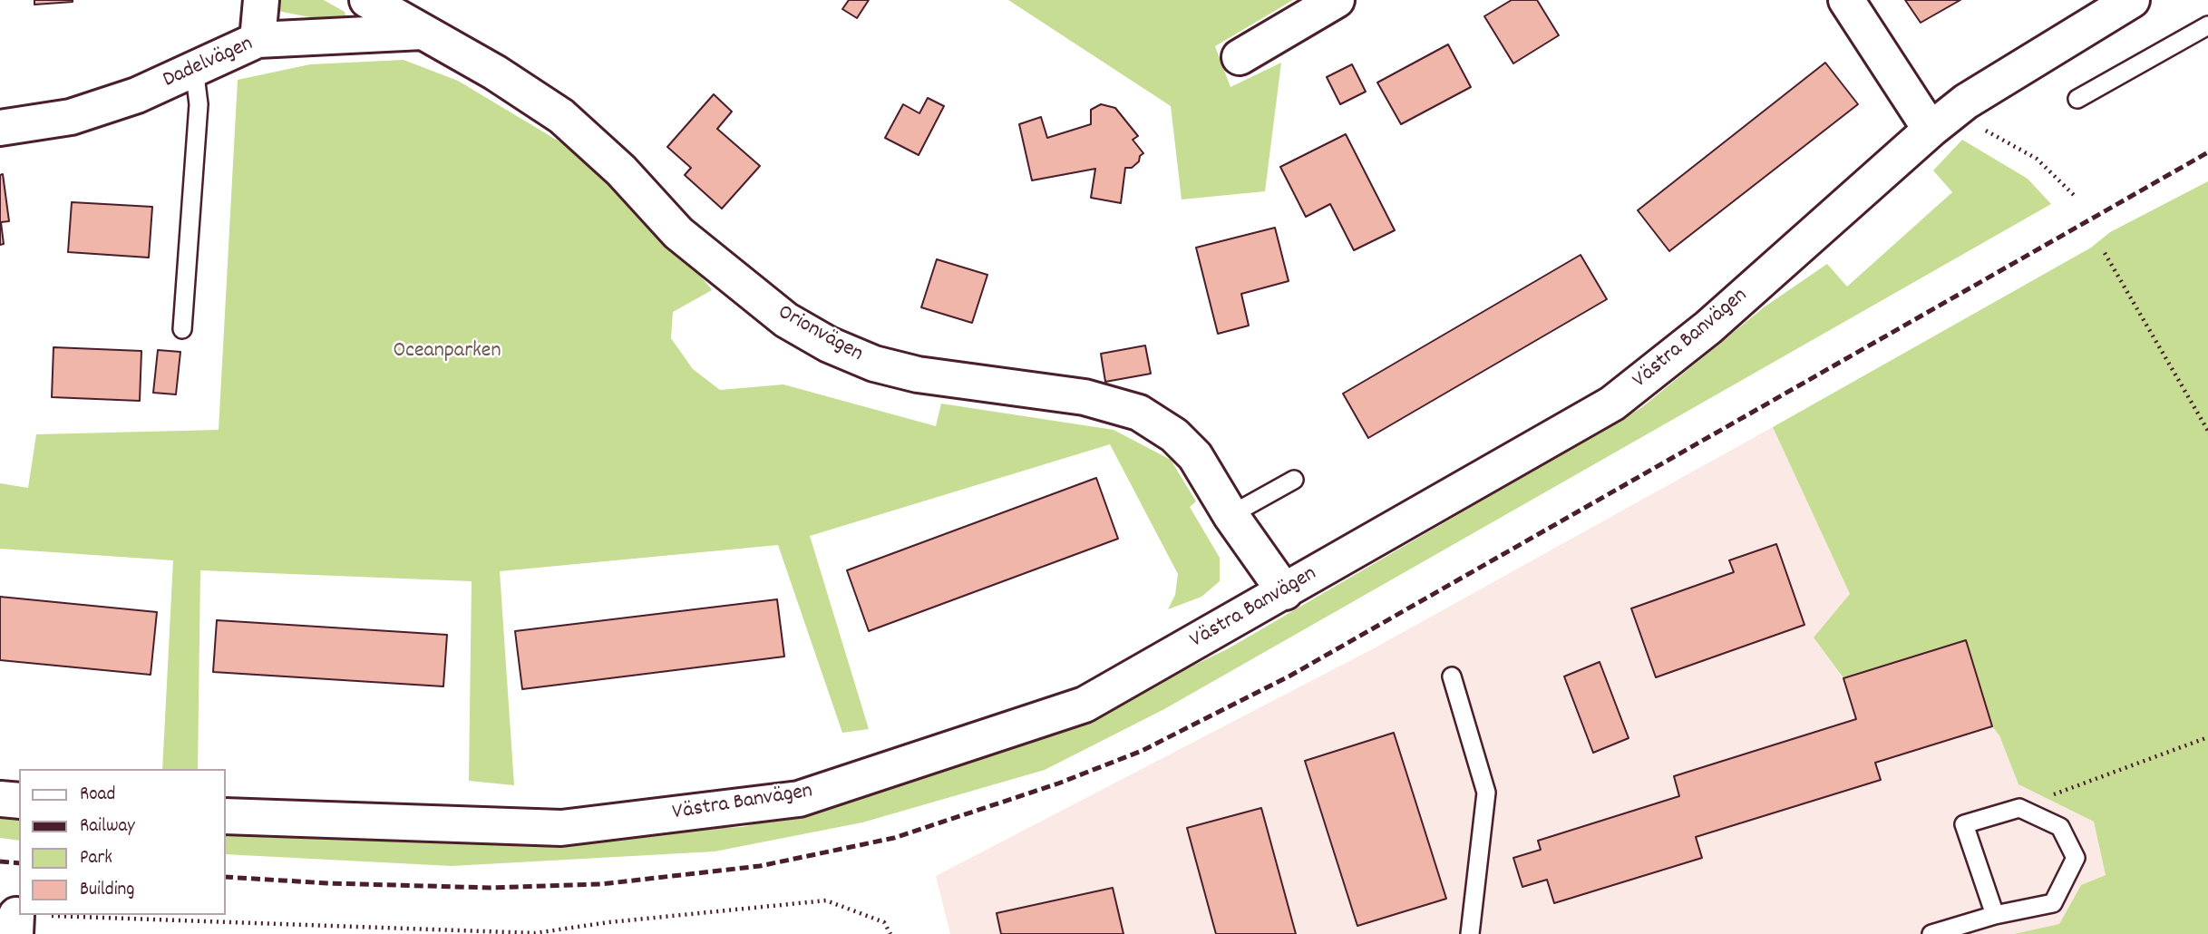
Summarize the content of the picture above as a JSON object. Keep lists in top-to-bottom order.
{
  "streets": {
    "street": ["Dadelvägen", "Orionvägen", "Västra Banvägen"]
  },
  "crossings": [
    ["Dadelvägen", "Orionvägen"],
    ["Orionvägen", "Västra Banvägen"]
  ],
  "parks": ["Oceanparken"],
  "legend": [
    "Road",
    "Railway",
    "Park",
    "Building"
  ]
}
